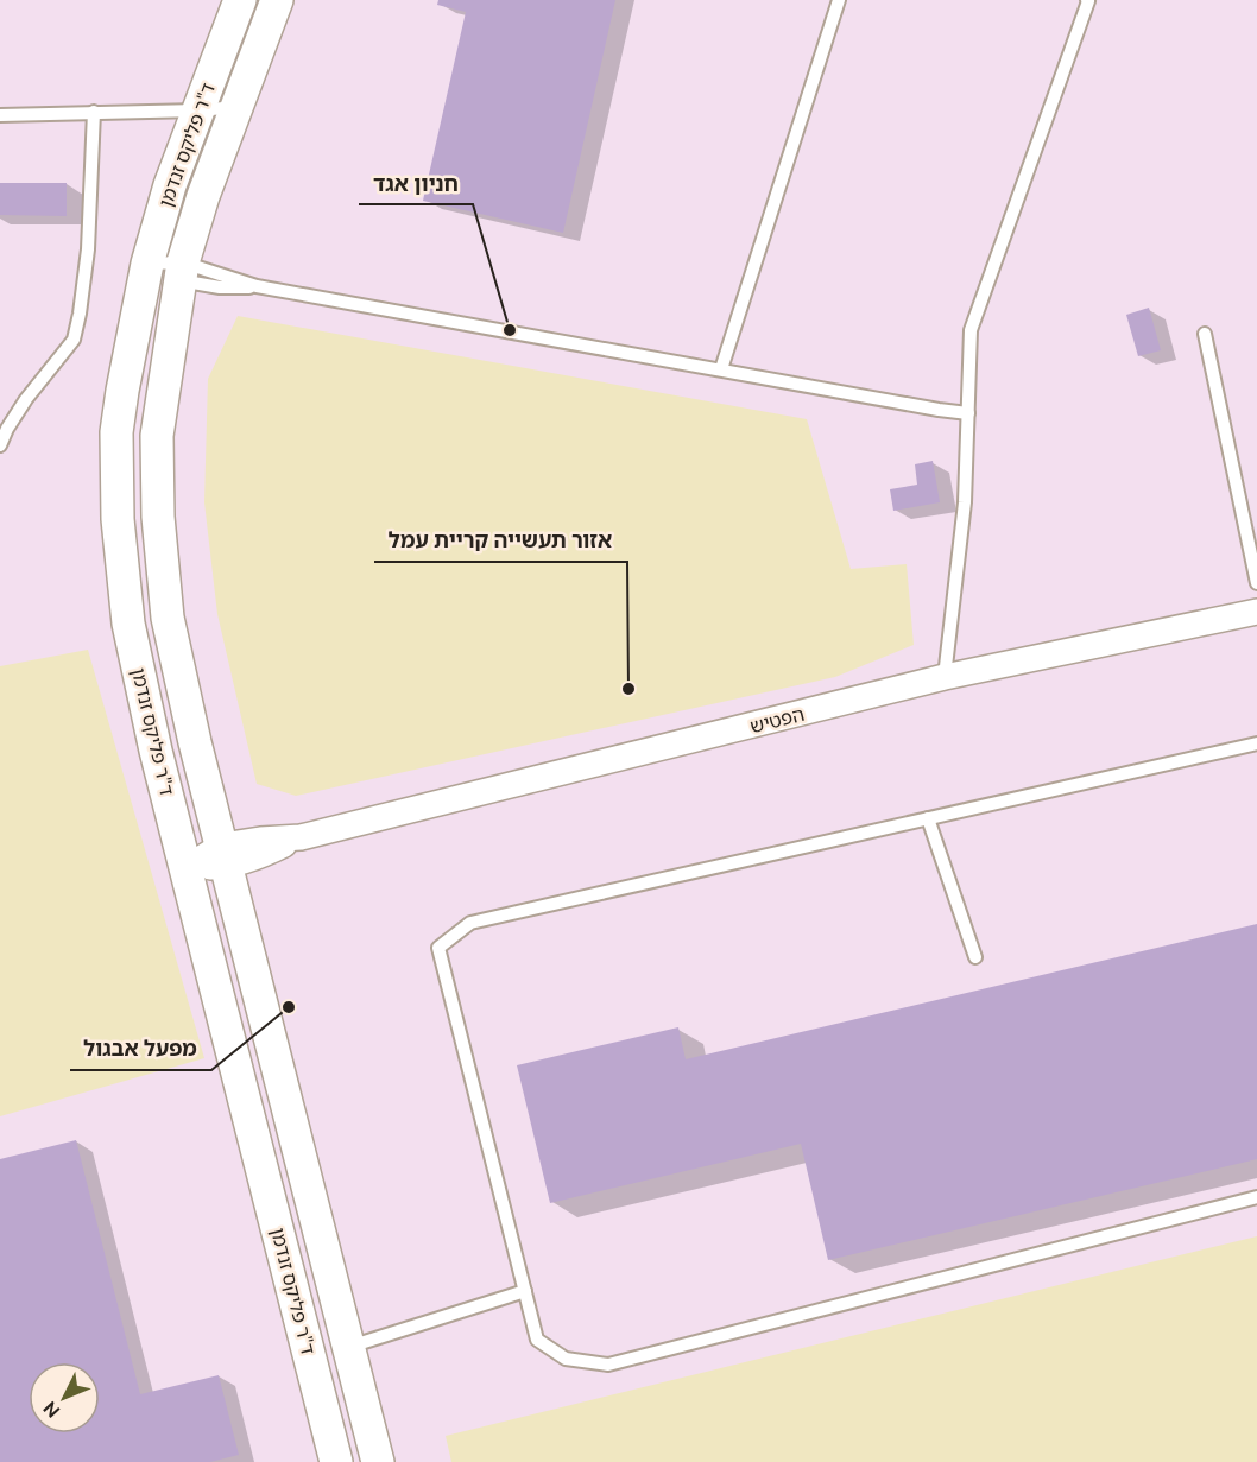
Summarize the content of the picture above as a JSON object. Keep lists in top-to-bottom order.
{
  "streets": {
    "street": ["ד\"ר פליקס זנדמן", "הפטיש"]
  },
  "crossings": [
    ["ד\"ר פליקס זנדמן", "הפטיש"]
  ],
  "places": ["חניון אגד", "אזור תעשייה קריית עמל", "מפעל אבגול"],
  "north": "bottom left"
}
